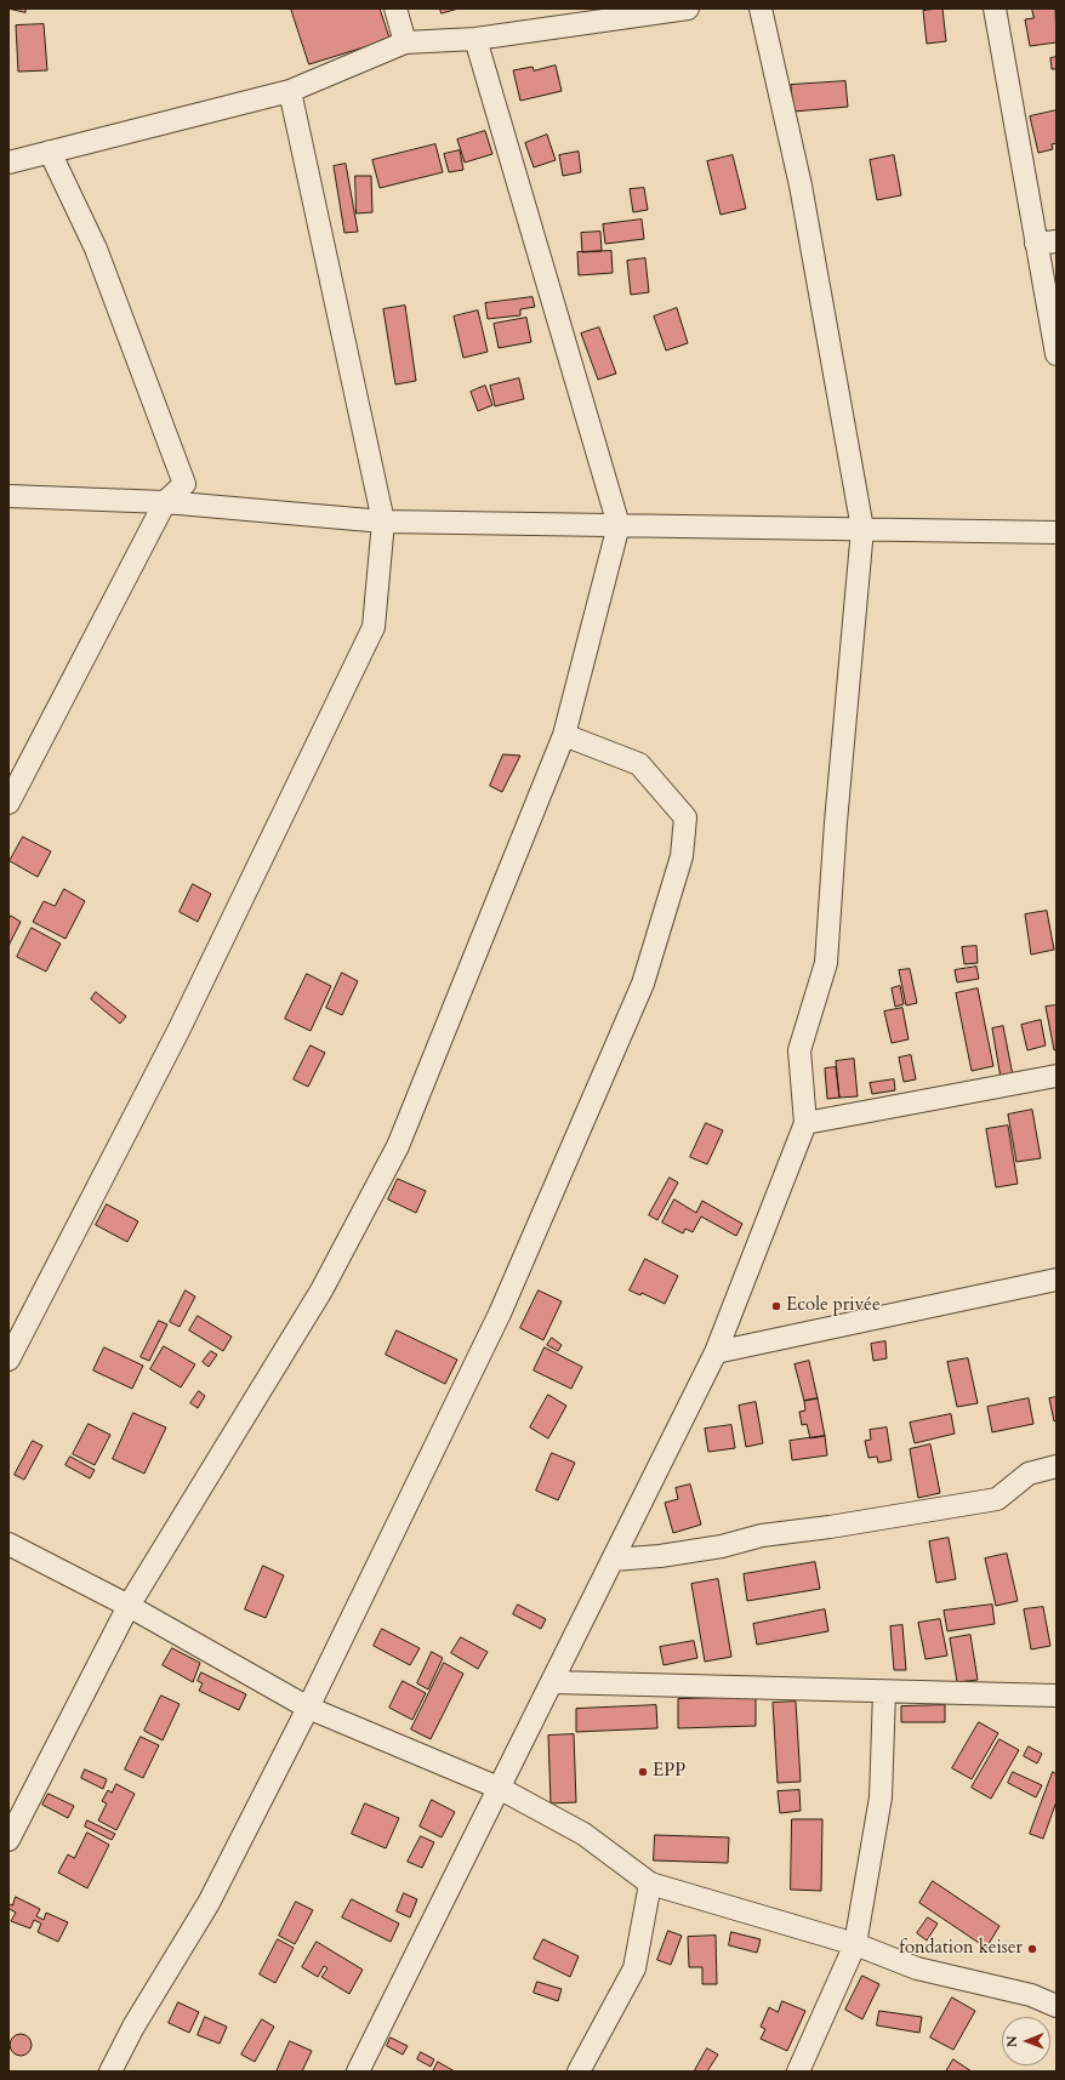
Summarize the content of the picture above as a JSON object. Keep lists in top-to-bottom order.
{
  "places": ["Ecole privée", "EPP", "fondation keiser"],
  "north": "left"
}
